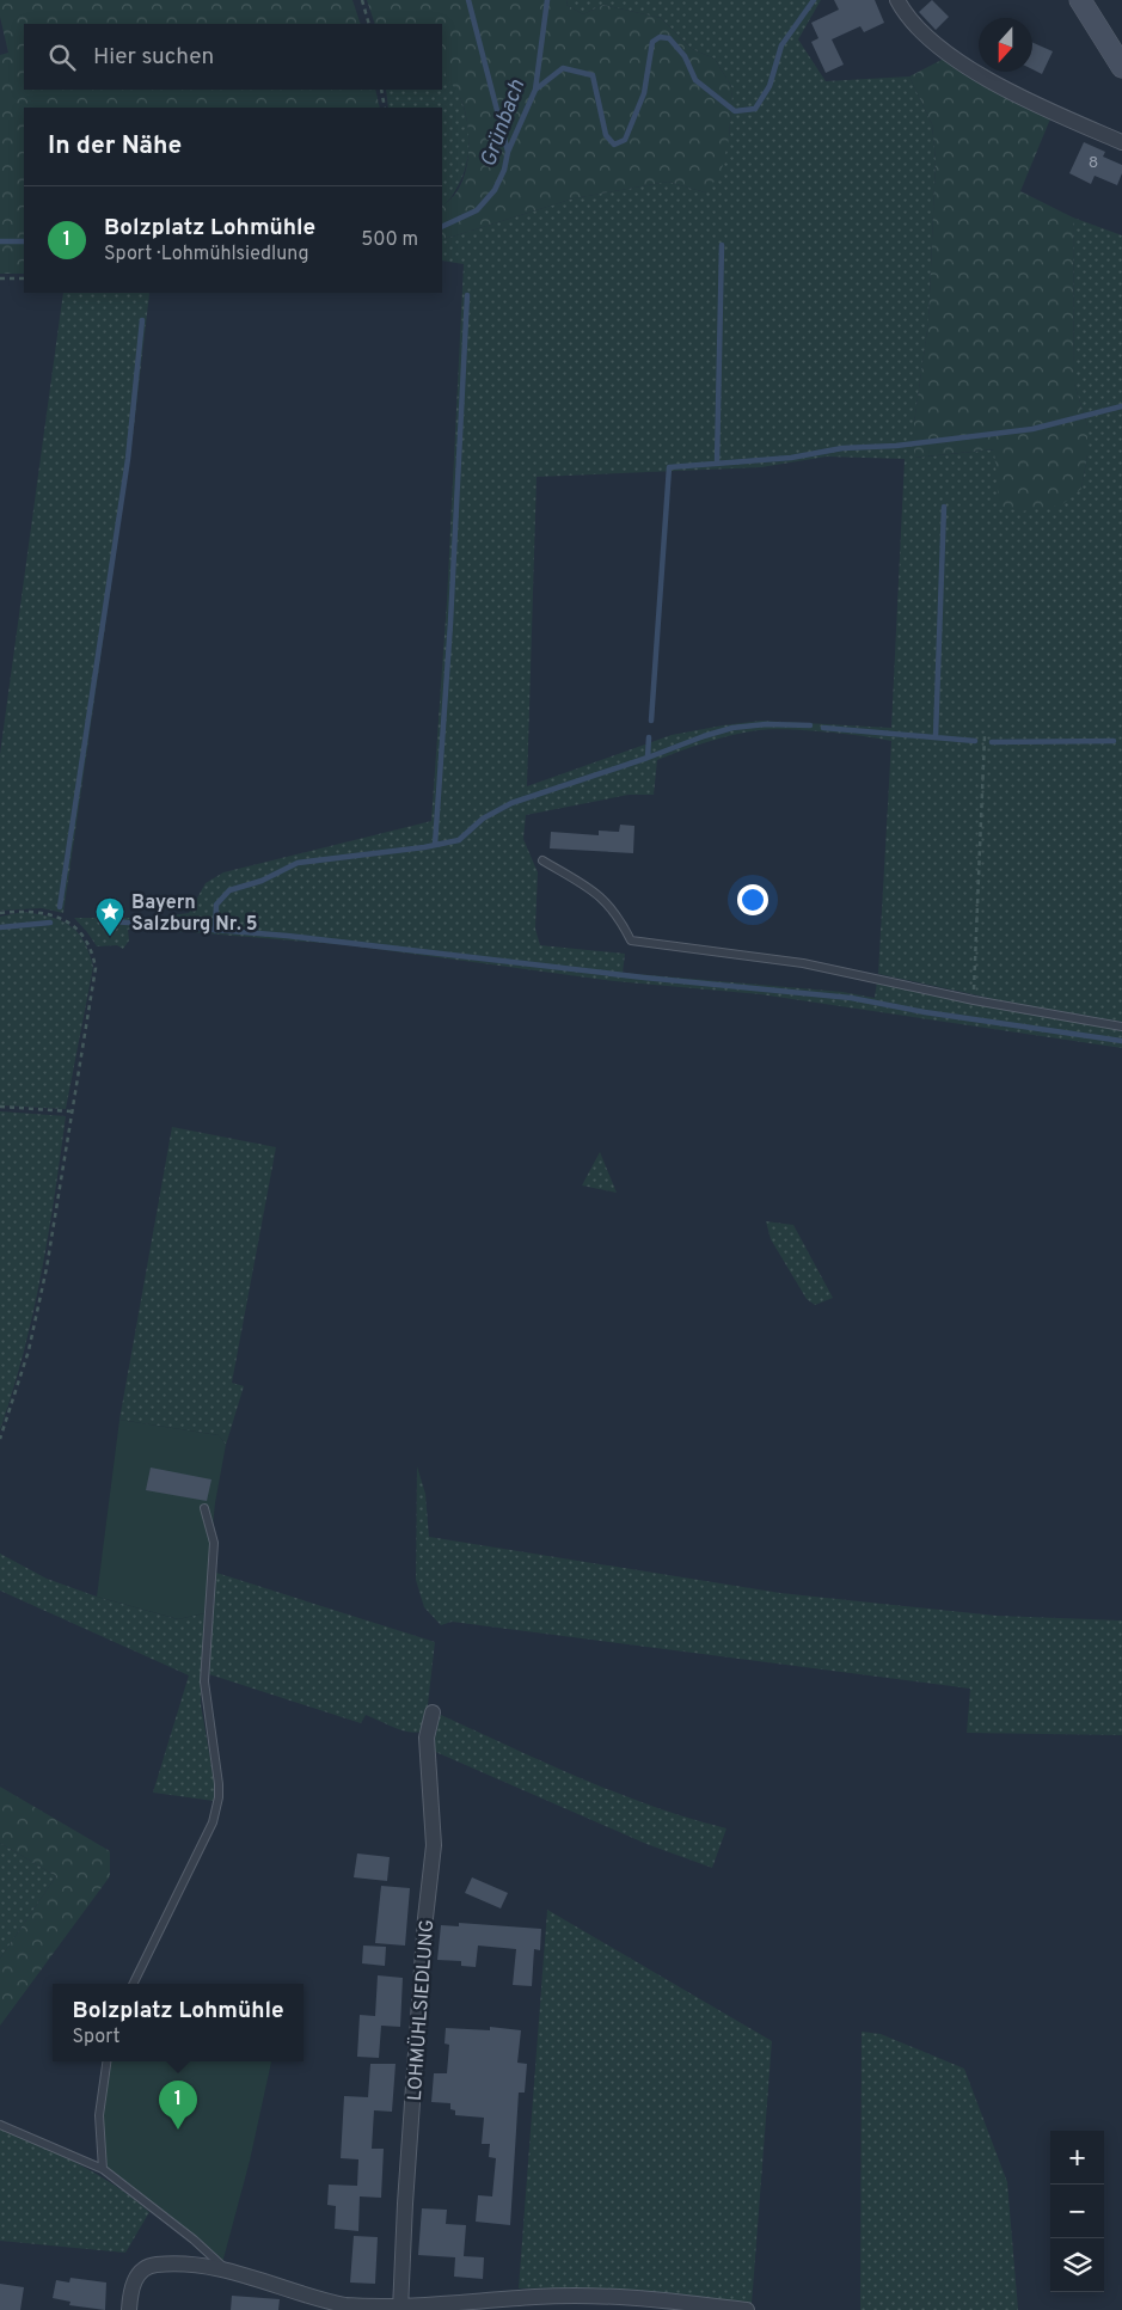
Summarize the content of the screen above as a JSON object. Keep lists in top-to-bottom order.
{
  "streets": {
    "street": ["LOHMÜHLSIEDLUNG"]
  },
  "water": ["Grünbach"],
  "places": {
    "place": ["Bayern Salzburg Nr. 5"]
  },
  "house_numbers": ["8"],
  "north": "bottom",
  "page": {
    "search": "Hier suchen",
    "heading": "In der Nähe",
    "list": [
      {
        "mark": "1",
        "name": "Bolzplatz Lohmühle",
        "note": "Sport · Lohmühlsiedlung",
        "value": "500 m"
      }
    ],
    "popup": ["Bolzplatz Lohmühle", "Sport"],
    "pins": "1",
    "map_buttons": ["+", "−"]
  }
}
